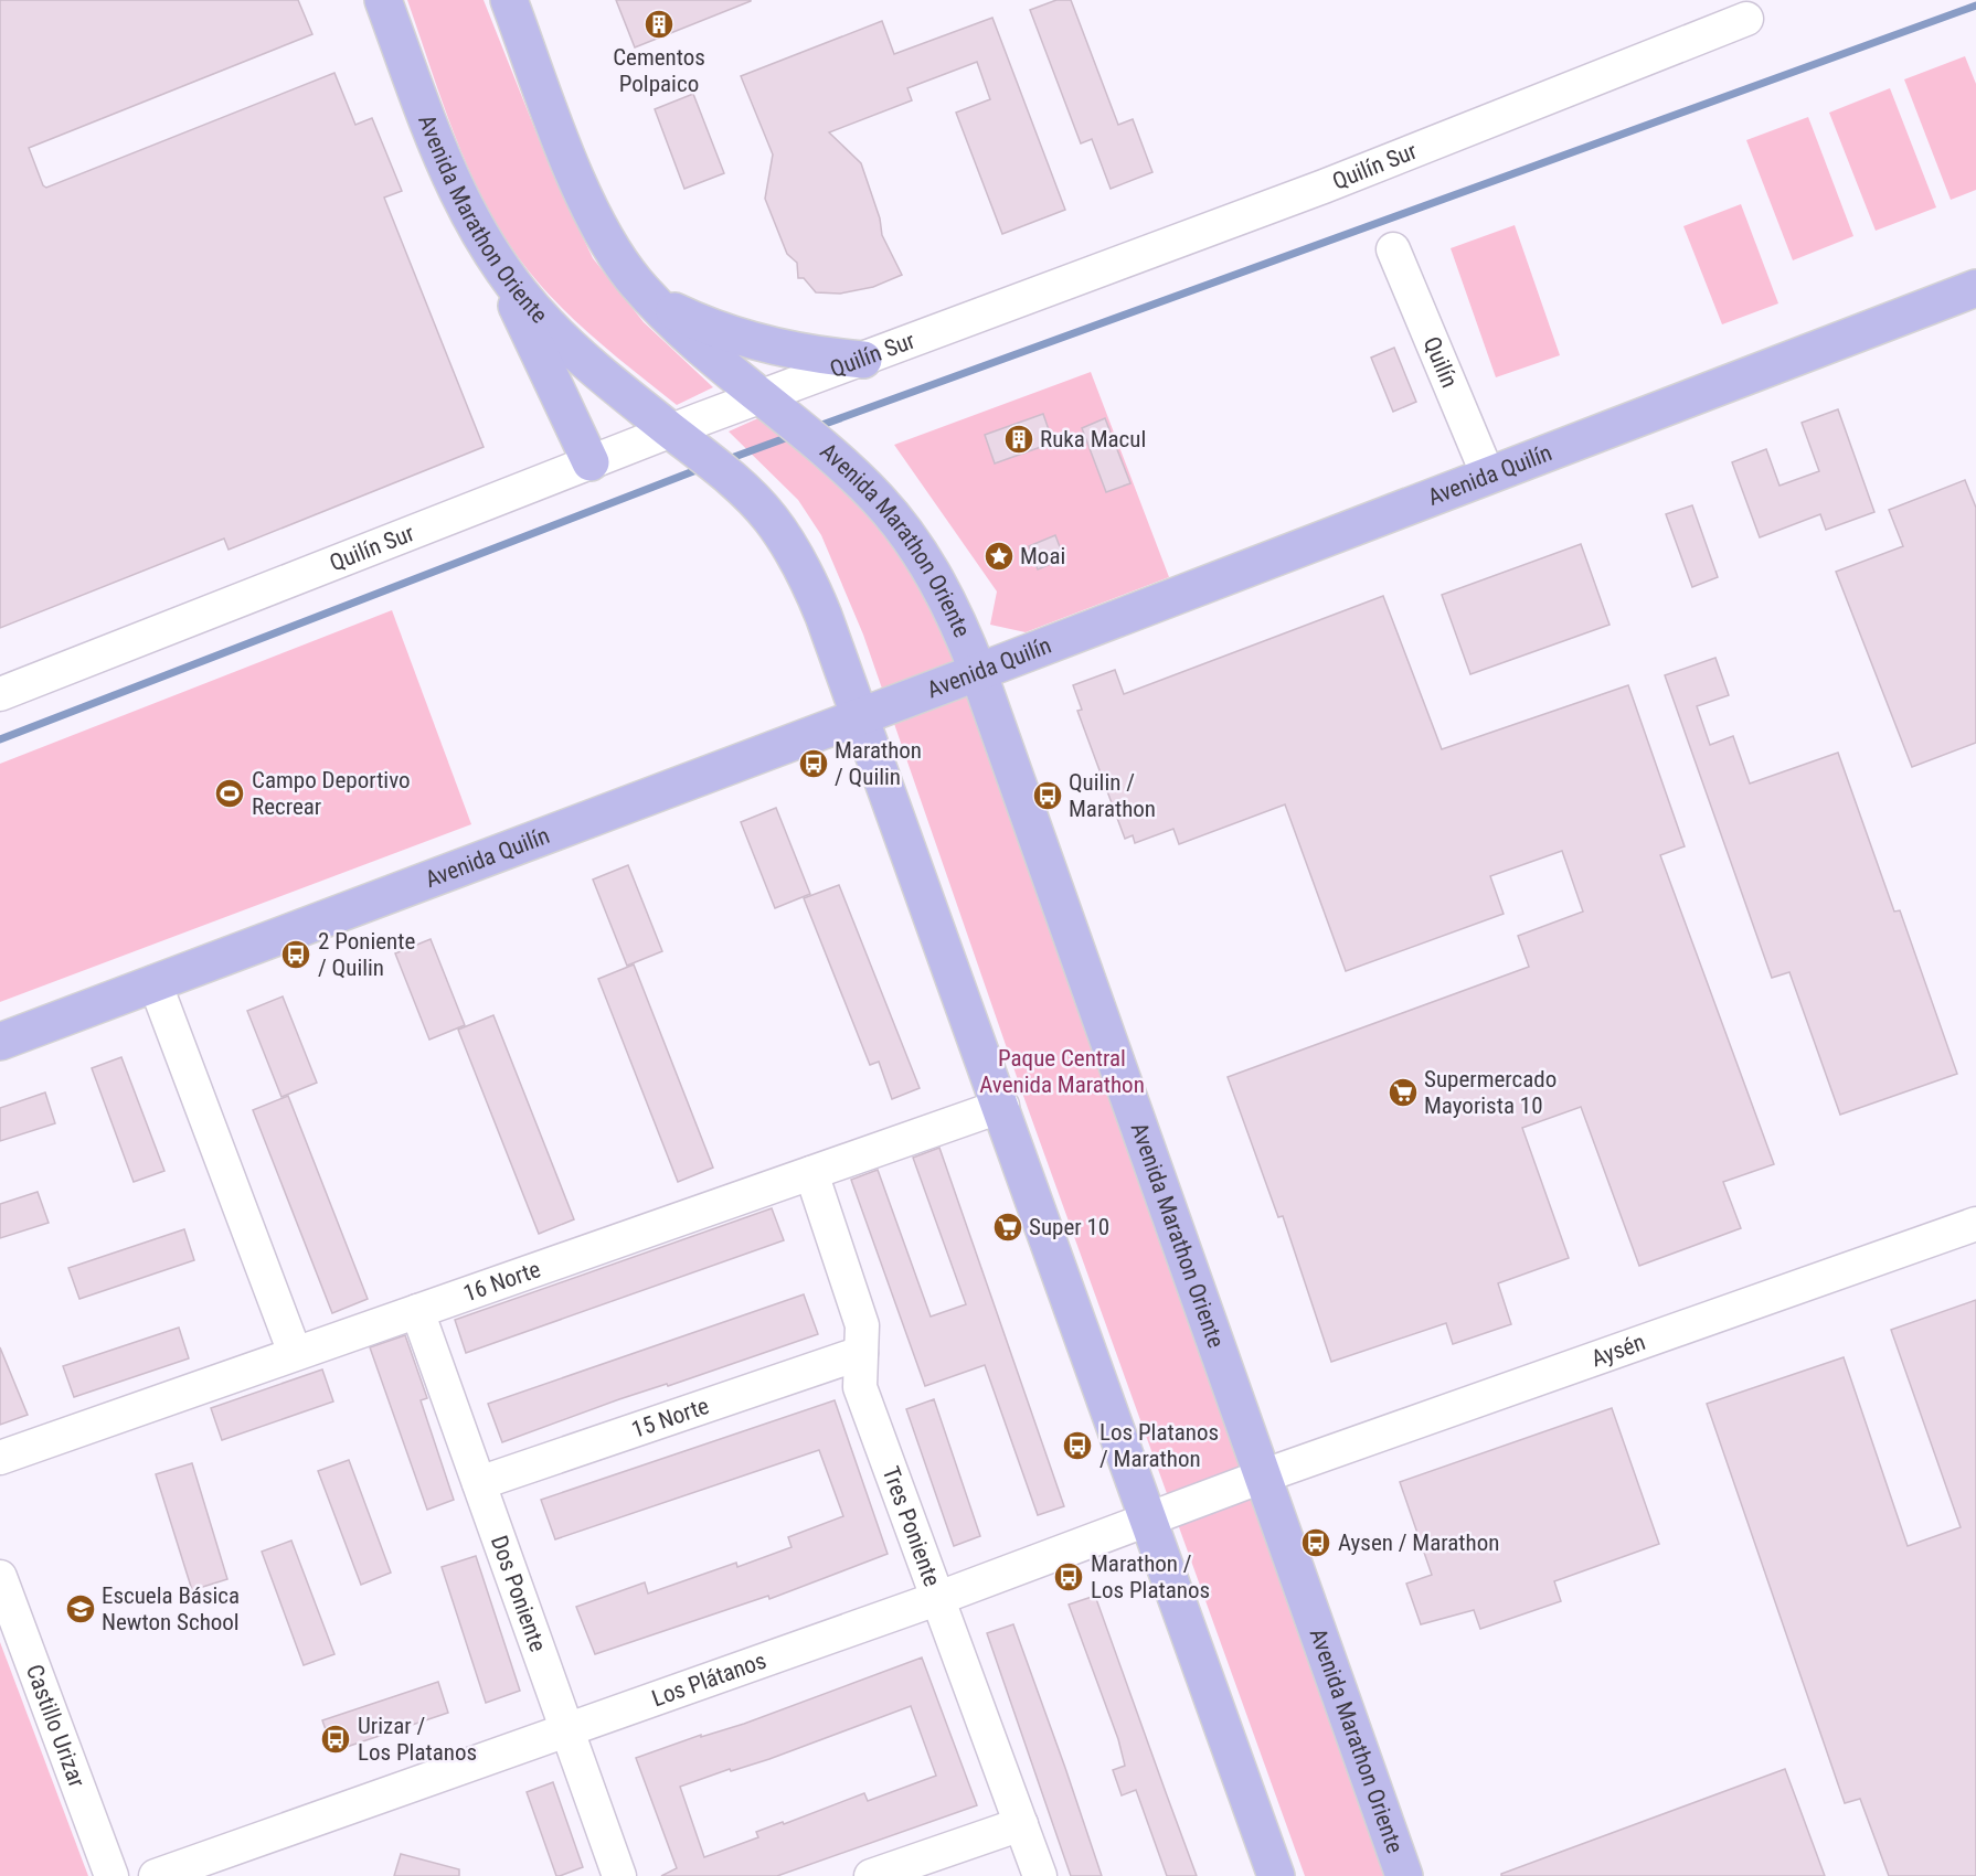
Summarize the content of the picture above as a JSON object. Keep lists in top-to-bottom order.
{
  "streets": {
    "main road": ["Avenida Marathon Oriente", "Avenida Quilín"],
    "street": [
      "Quilín Sur",
      "Quilín",
      "16 Norte",
      "Aysén",
      "15 Norte",
      "Tres Poniente",
      "Dos Poniente",
      "Los Plátanos",
      "Castillo Urizar"
    ]
  },
  "crossings": [
    ["Quilín Sur", "Avenida Marathon Oriente"],
    ["Avenida Marathon Oriente", "Avenida Quilín"],
    ["Avenida Marathon Oriente", "16 Norte"],
    ["Avenida Marathon Oriente", "Aysén"],
    ["Avenida Marathon Oriente", "Los Plátanos"],
    ["Quilín", "Avenida Quilín"],
    ["16 Norte", "Tres Poniente"],
    ["16 Norte", "Dos Poniente"],
    ["Aysén", "Los Plátanos"],
    ["15 Norte", "Tres Poniente"],
    ["15 Norte", "Dos Poniente"],
    ["Tres Poniente", "Los Plátanos"],
    ["Dos Poniente", "Los Plátanos"]
  ],
  "parks": ["Paque Central Avenida Marathon"],
  "places": {
    "building": ["Cementos Polpaico", "Ruka Macul"],
    "place": ["Moai"],
    "bus stop": [
      "Marathon / Quilin",
      "Quilin / Marathon",
      "2 Poniente / Quilin",
      "Los Platanos / Marathon",
      "Aysen / Marathon",
      "Marathon / Los Platanos",
      "Urizar / Los Platanos"
    ],
    "sports": ["Campo Deportivo Recrear"],
    "supermarket": ["Supermercado Mayorista 10", "Super 10"],
    "school or university": ["Escuela Básica Newton School"]
  }
}
